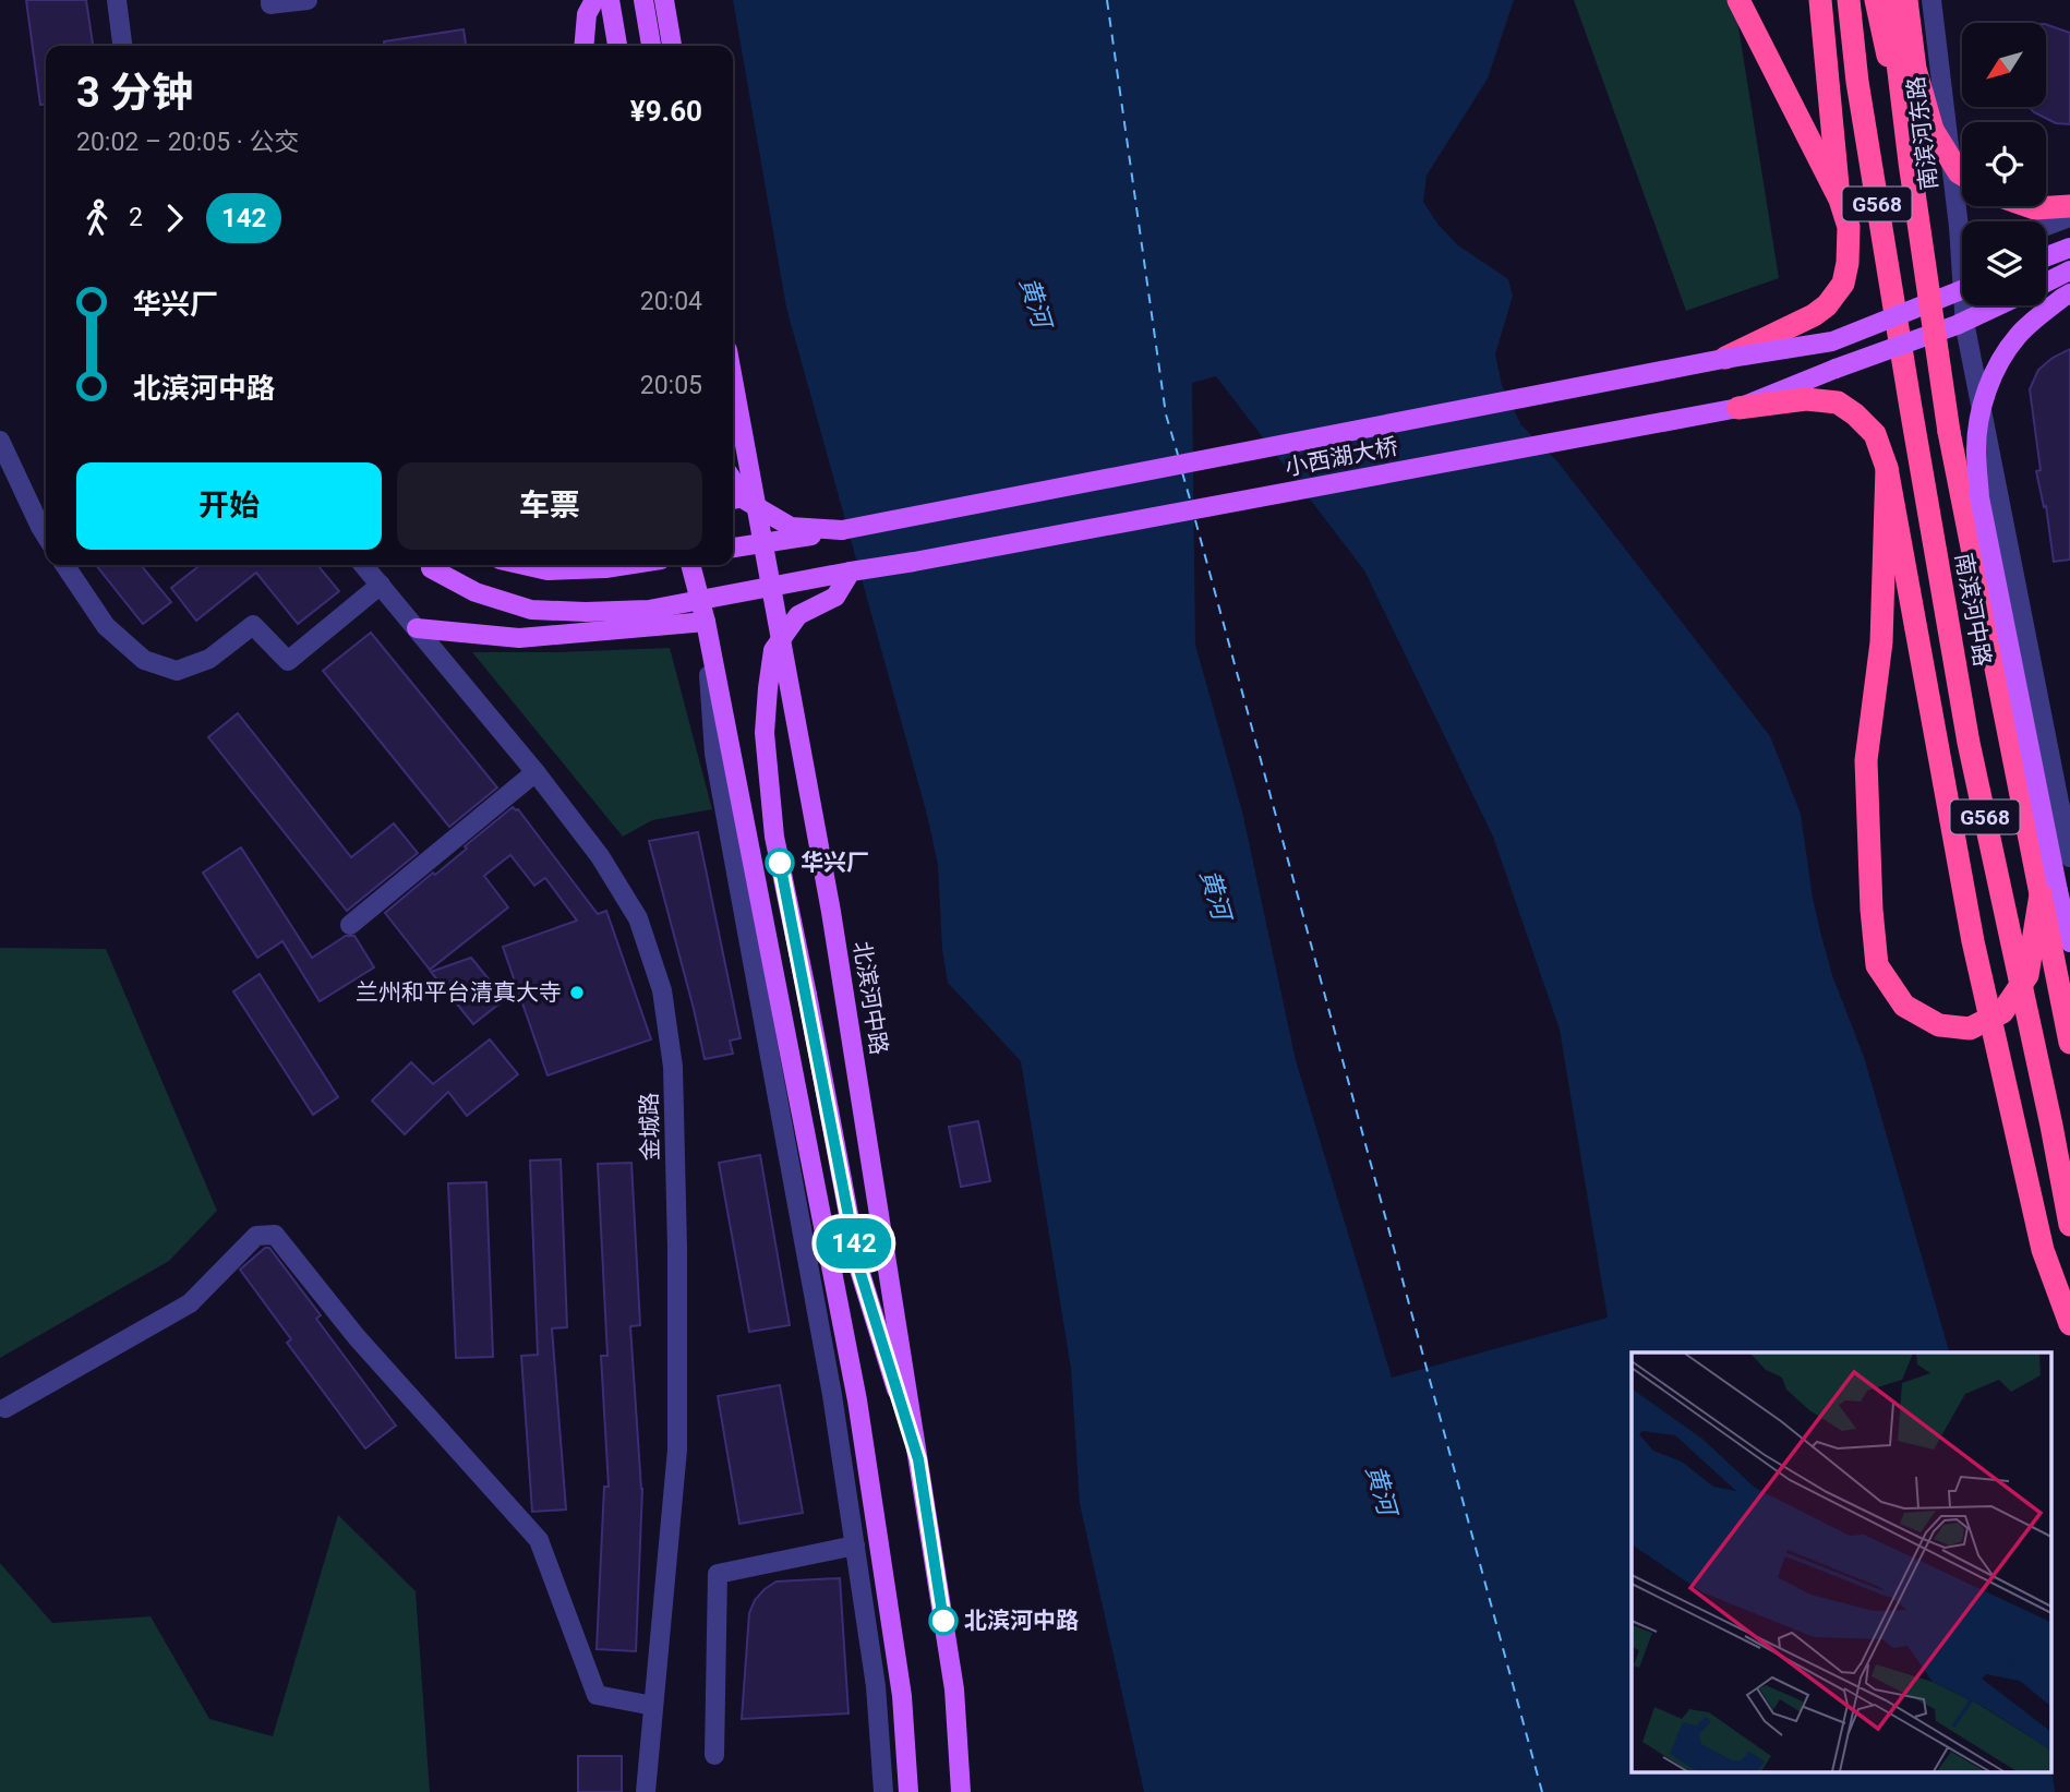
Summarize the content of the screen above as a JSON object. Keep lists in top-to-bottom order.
{
  "streets": {
    "highway": ["G568", "南滨河中路"],
    "main road": ["小西湖大桥", "北滨河中路"],
    "street": ["南滨河东路", "金城路"]
  },
  "water": ["黄河"],
  "places": ["华兴厂", "兰州和平台清真大寺", "北滨河中路"],
  "lines": ["bus line 142"],
  "north": "bottom left",
  "page": {
    "on_map": "142",
    "heading": ["3 分钟", "20:02 – 20:05 · 公交", "¥9.60"],
    "legs": ["2", "142"],
    "list": [
      {
        "name": "华兴厂",
        "value": "20:04"
      },
      {
        "name": "北滨河中路",
        "value": "20:05"
      }
    ],
    "buttons": ["开始", "车票"]
  }
}
